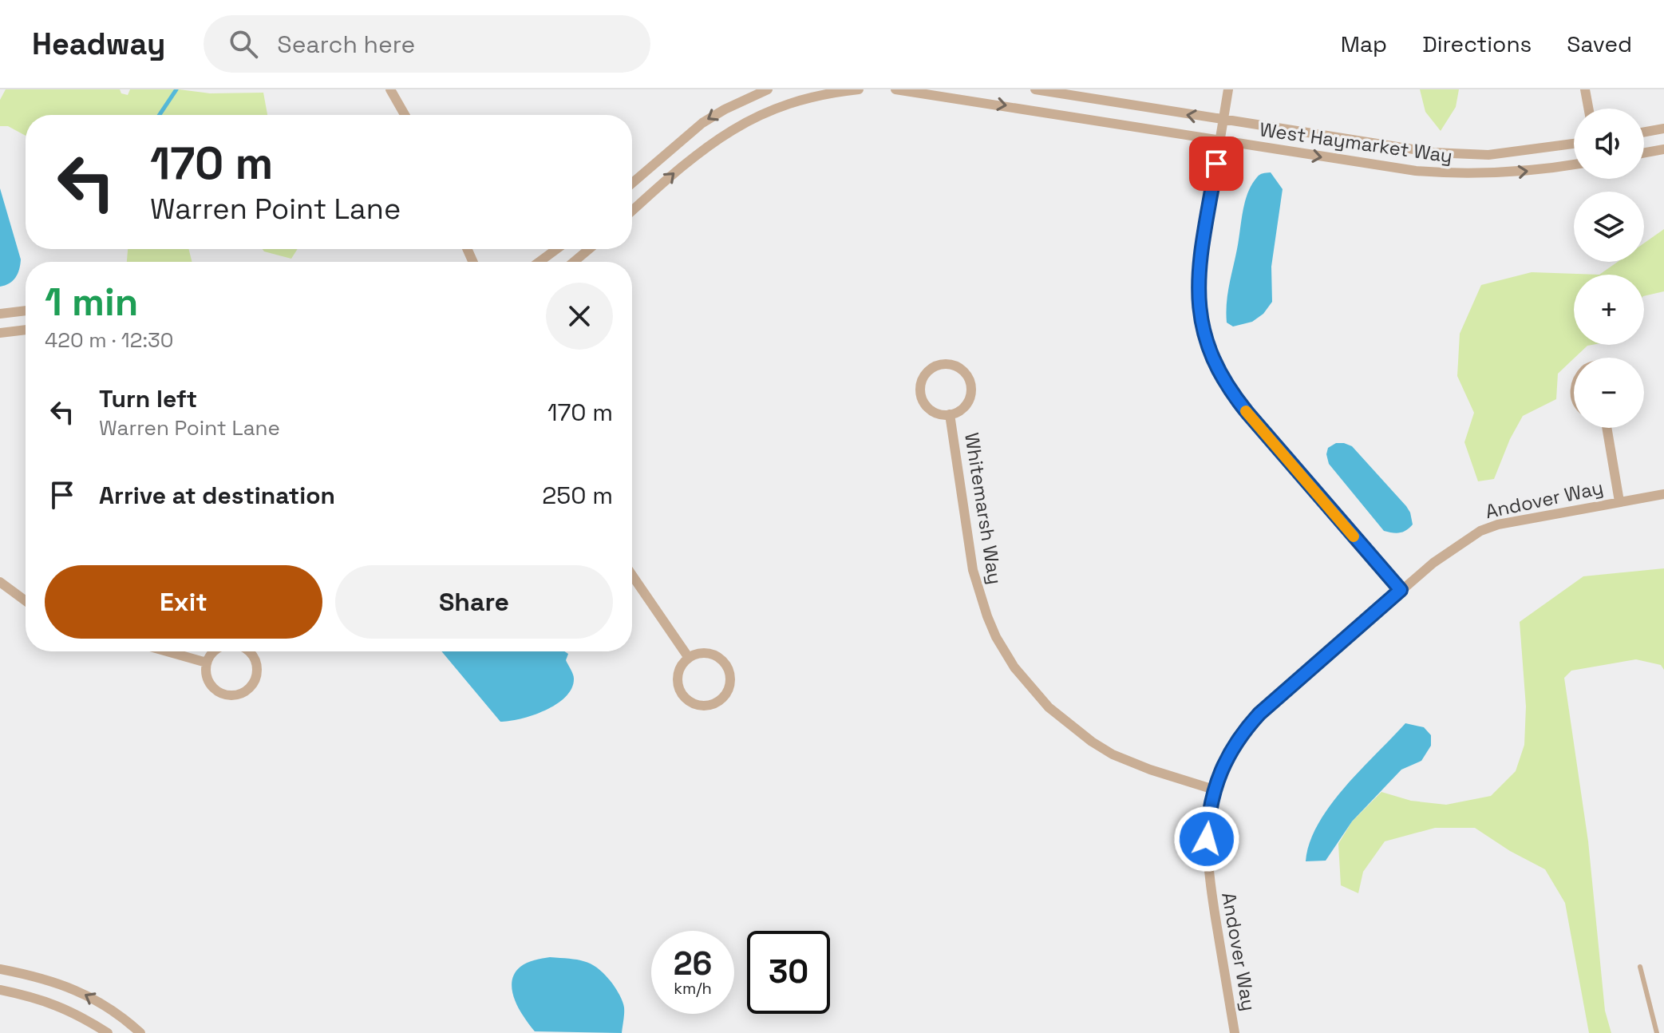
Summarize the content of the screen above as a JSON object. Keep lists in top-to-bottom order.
{
  "streets": {
    "street": ["West Haymarket Way", "Andover Way", "Whitemarsh Way"]
  },
  "crossings": [
    ["Andover Way", "Whitemarsh Way"]
  ],
  "page": {
    "header": "Headway",
    "search": "Search here",
    "nav": ["Map", "Directions", "Saved"],
    "map_buttons": ["+", "−"],
    "turn": ["170 m", "Warren Point Lane"],
    "heading": ["1 min", "420 m · 12:30"],
    "list": [
      {
        "name": "Turn left",
        "note": "Warren Point Lane",
        "value": "170 m"
      },
      {
        "name": "Arrive at destination",
        "value": "250 m"
      }
    ],
    "buttons": ["Exit", "Share"],
    "speed": "26 km/h",
    "limit": "30"
  }
}
